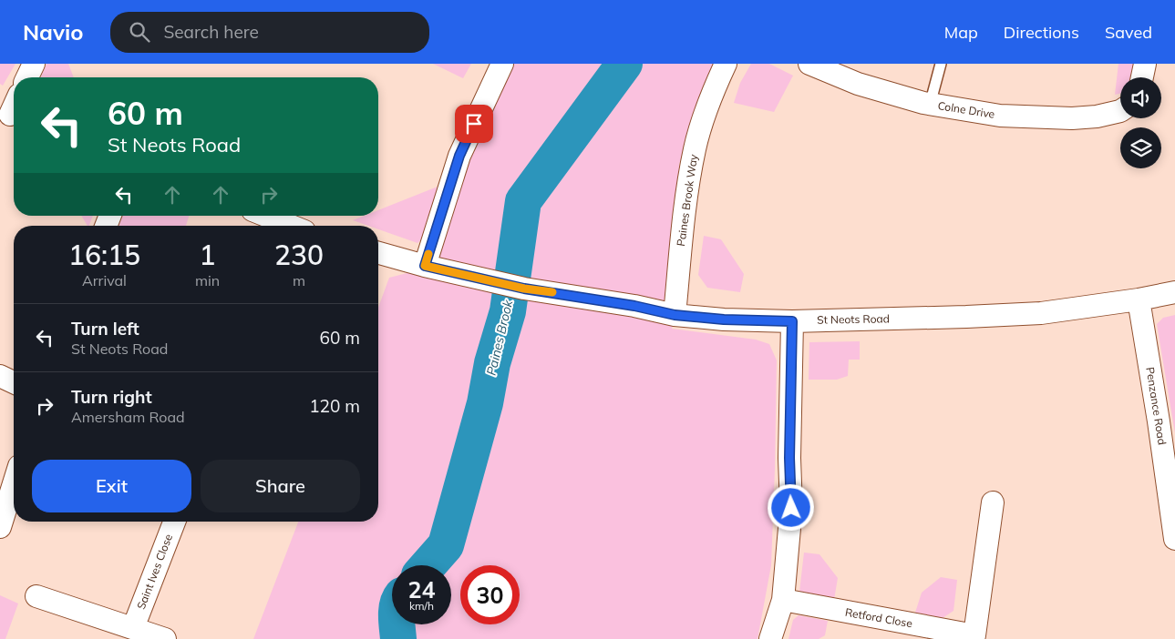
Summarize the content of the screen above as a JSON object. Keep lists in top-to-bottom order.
{
  "streets": {
    "street": [
      "Colne Drive",
      "Paines Brook Way",
      "St Neots Road",
      "Penzance Road",
      "Saint Ives Close",
      "Retford Close"
    ]
  },
  "crossings": [
    ["Paines Brook Way", "St Neots Road"],
    ["St Neots Road", "Penzance Road"]
  ],
  "water": ["Paines Brook"],
  "page": {
    "header": "Navio",
    "search": "Search here",
    "nav": ["Map", "Directions", "Saved"],
    "turn": ["60 m", "St Neots Road"],
    "eta": [
      "16:15",
      "Arrival",
      "1",
      "min",
      "230",
      "m"
    ],
    "list": [
      {
        "name": "Turn left",
        "note": "St Neots Road",
        "value": "60 m"
      },
      {
        "name": "Turn right",
        "note": "Amersham Road",
        "value": "120 m"
      }
    ],
    "buttons": ["Exit", "Share"],
    "speed": "24 km/h",
    "limit": "30"
  }
}
